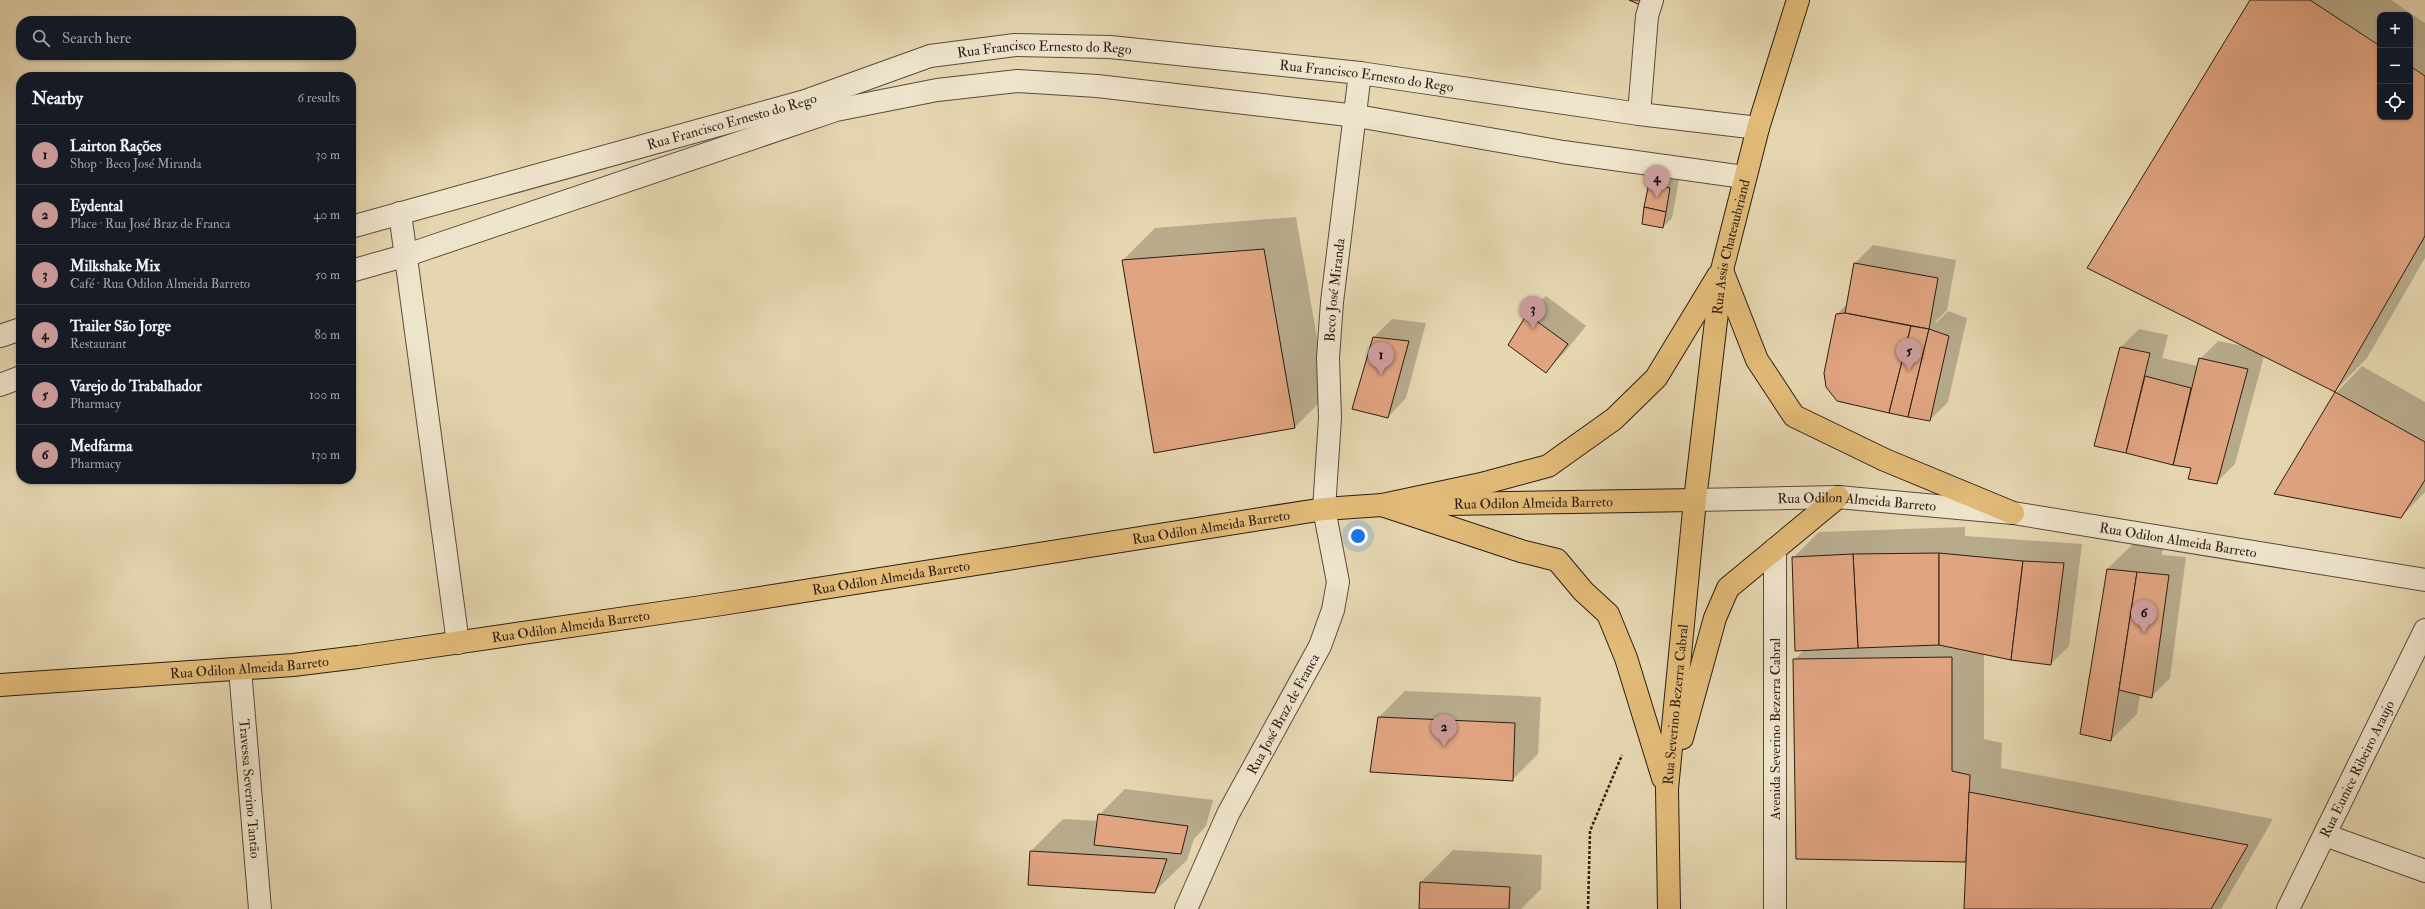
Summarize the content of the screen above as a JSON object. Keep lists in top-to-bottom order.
{
  "streets": {
    "main road": ["Rua Assis Chateaubriand", "Rua Odilon Almeida Barreto", "Rua Severino Bezerra Cabral"],
    "street": [
      "Rua Francisco Ernesto do Rego",
      "Beco José Miranda",
      "Rua José Braz de Franca",
      "Avenida Severino Bezerra Cabral",
      "Rua Eunice Ribeiro Araujo",
      "Travessa Severino Tantão"
    ]
  },
  "crossings": [
    ["Rua Francisco Ernesto do Rego", "Rua Assis Chateaubriand"],
    ["Rua Francisco Ernesto do Rego", "Beco José Miranda"],
    ["Rua Assis Chateaubriand", "Rua Odilon Almeida Barreto"],
    ["Rua Assis Chateaubriand", "Rua Severino Bezerra Cabral"],
    ["Beco José Miranda", "Rua Odilon Almeida Barreto"],
    ["Beco José Miranda", "Rua José Braz de Franca"],
    ["Rua Odilon Almeida Barreto", "Rua Severino Bezerra Cabral"],
    ["Rua Odilon Almeida Barreto", "Rua José Braz de Franca"],
    ["Rua Odilon Almeida Barreto", "Travessa Severino Tantão"]
  ],
  "page": {
    "map_buttons": ["+", "−"],
    "search": "Search here",
    "heading": ["Nearby", "6 results"],
    "list": [
      {
        "mark": "1",
        "name": "Lairton Rações",
        "note": "Shop · Beco José Miranda",
        "value": "30 m"
      },
      {
        "mark": "2",
        "name": "Eydental",
        "note": "Place · Rua José Braz de Franca",
        "value": "40 m"
      },
      {
        "mark": "3",
        "name": "Milkshake Mix",
        "note": "Café · Rua Odilon Almeida Barreto",
        "value": "50 m"
      },
      {
        "mark": "4",
        "name": "Trailer São Jorge",
        "note": "Restaurant",
        "value": "80 m"
      },
      {
        "mark": "5",
        "name": "Varejo do Trabalhador",
        "note": "Pharmacy",
        "value": "100 m"
      },
      {
        "mark": "6",
        "name": "Medfarma",
        "note": "Pharmacy",
        "value": "130 m"
      }
    ],
    "pins": [
      "4",
      "3",
      "5",
      "1",
      "6",
      "2"
    ]
  }
}
